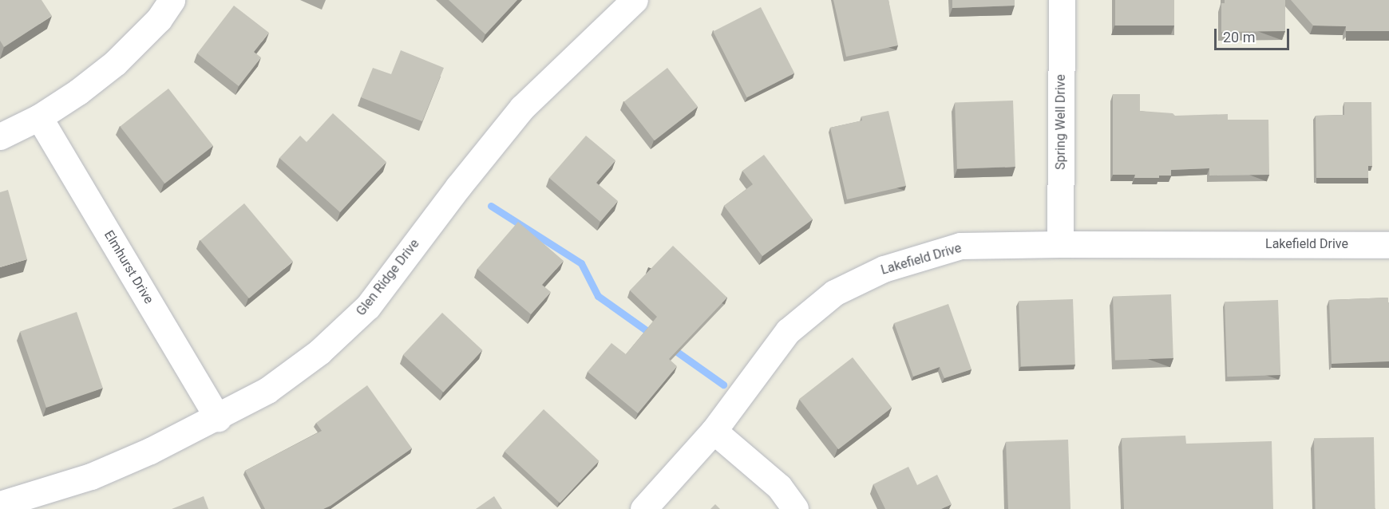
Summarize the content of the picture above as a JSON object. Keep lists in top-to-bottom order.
{
  "streets": {
    "street": [
      "Spring Well Drive",
      "Lakefield Drive",
      "Elmhurst Drive",
      "Glen Ridge Drive"
    ]
  },
  "crossings": [
    ["Spring Well Drive", "Lakefield Drive"],
    ["Elmhurst Drive", "Glen Ridge Drive"]
  ],
  "scale_bar": "20 m"
}
